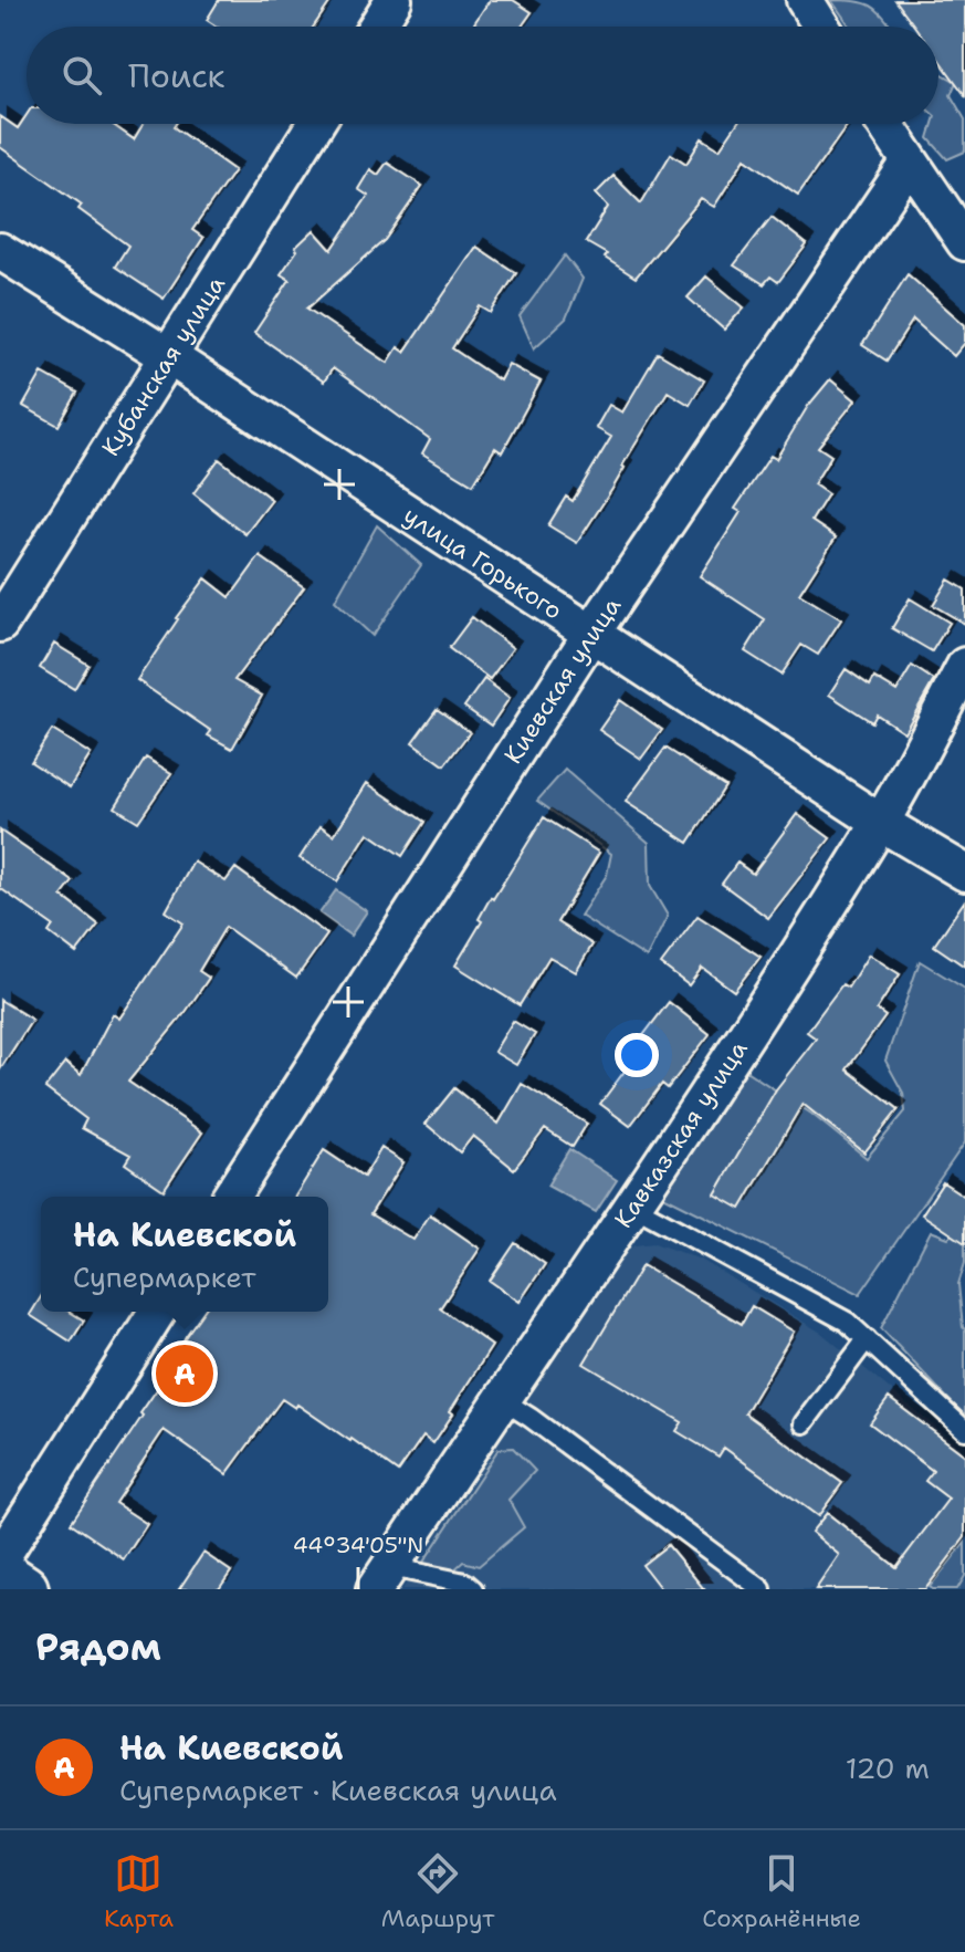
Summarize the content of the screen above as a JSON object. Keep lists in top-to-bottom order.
{
  "streets": {
    "street": [
      "Кубанская улица",
      "улица Горького",
      "Киевская улица",
      "Кавказская улица"
    ]
  },
  "crossings": [
    ["Кубанская улица", "улица Горького"],
    ["улица Горького", "Киевская улица"],
    ["улица Горького", "Кавказская улица"]
  ],
  "page": {
    "search": "Поиск",
    "popup": ["На Киевской", "Супермаркет"],
    "pins": "A",
    "heading": "Рядом",
    "list": [
      {
        "mark": "A",
        "name": "На Киевской",
        "note": "Супермаркет · Киевская улица",
        "value": "120 m"
      }
    ],
    "nav": ["Карта", "Маршрут", "Сохранённые"]
  },
  "coordinates": ["44°34'05\"N"]
}
